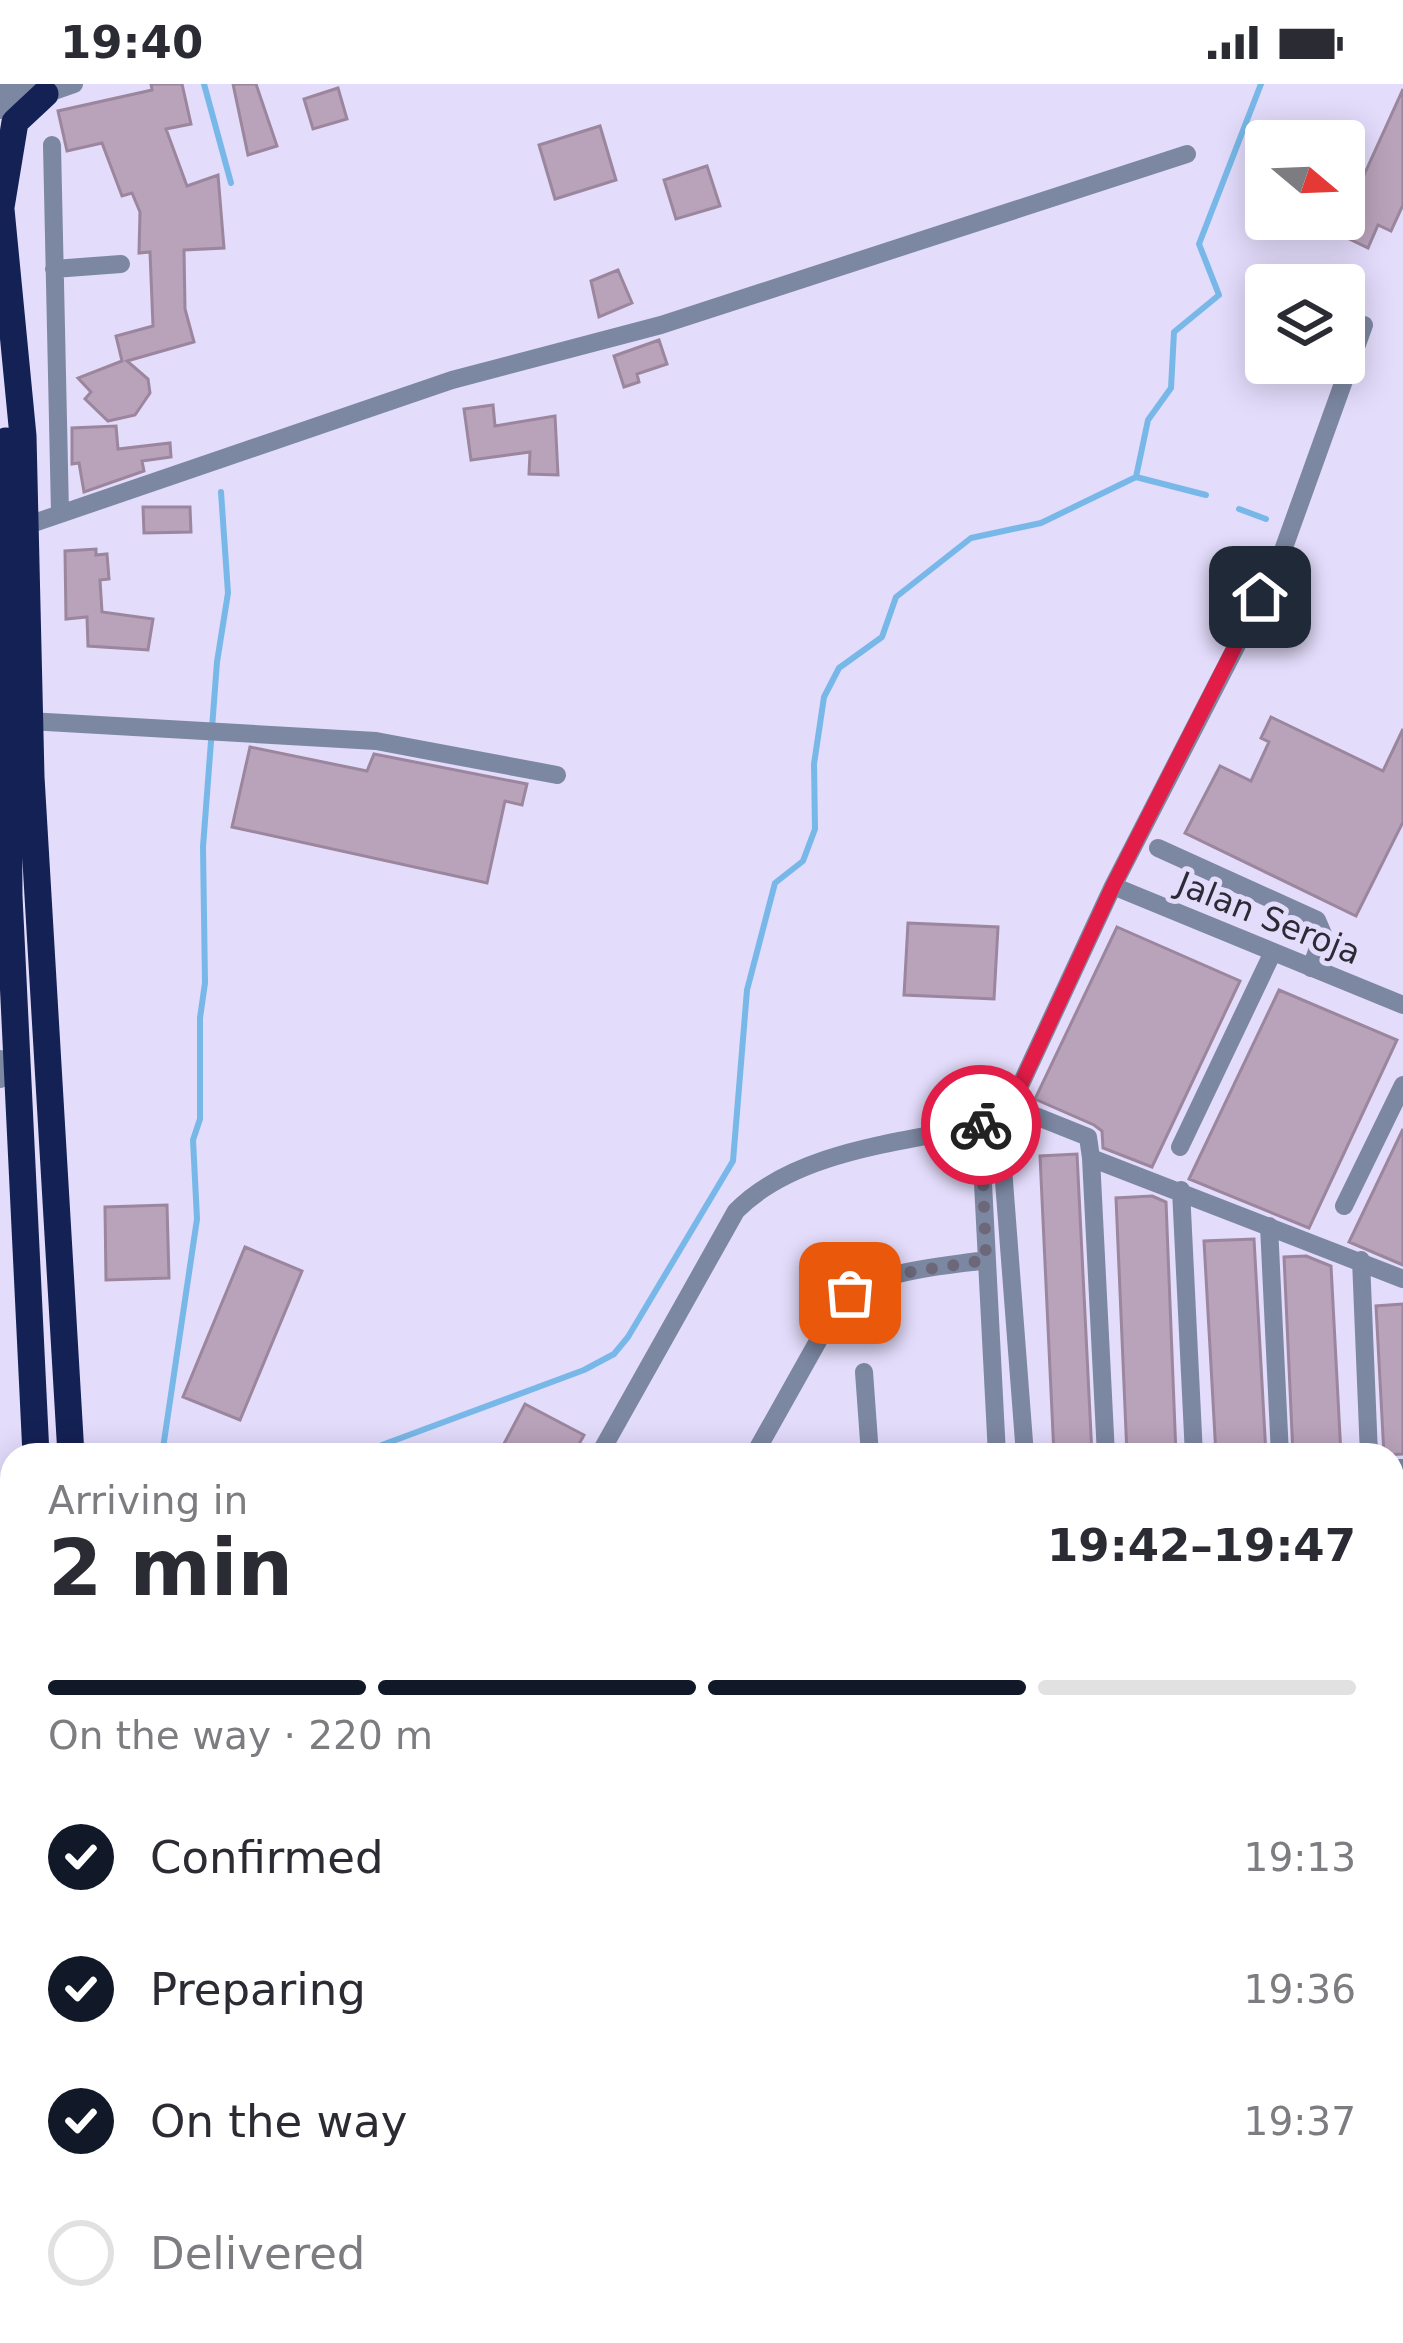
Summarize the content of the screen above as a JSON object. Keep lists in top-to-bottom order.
{
  "streets": {
    "street": ["Jalan Seroja"]
  },
  "north": "right",
  "page": {
    "status": "19:40",
    "heading": ["2 min", "Arriving in", "19:42–19:47"],
    "bar": "On the way · 220 m",
    "list": [
      ["Confirmed", "19:13"],
      ["Preparing", "19:36"],
      ["On the way", "19:37"],
      "Delivered"
    ]
  }
}
